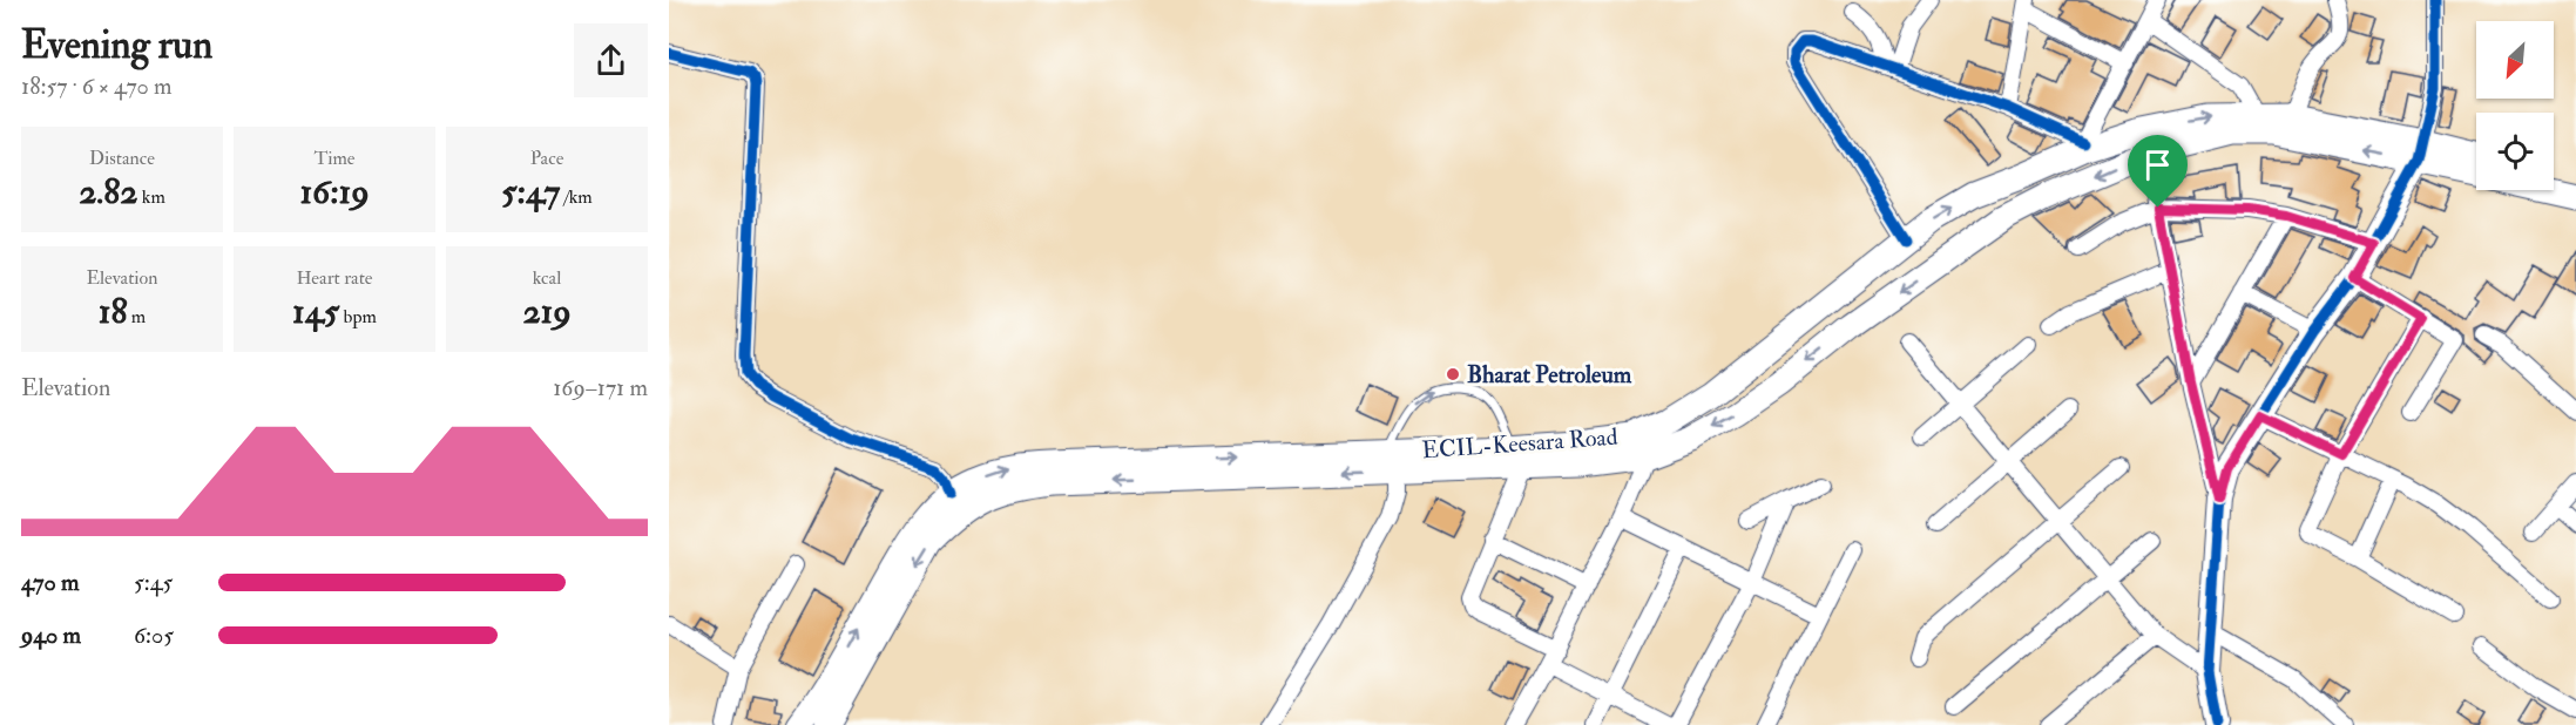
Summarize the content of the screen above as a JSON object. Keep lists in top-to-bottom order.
{
  "streets": {
    "main road": ["ECIL-Keesara Road"]
  },
  "places": ["Bharat Petroleum"],
  "north": "bottom left",
  "page": {
    "heading": ["Evening run", "18:57 · 6 × 470 m"],
    "stats": [
      ["Distance", "2.82 km"],
      ["Time", "16:19"],
      ["Pace", "5:47 /km"],
      ["Elevation", "18 m"],
      ["Heart rate", "145 bpm"],
      ["kcal", "219"]
    ],
    "chart": ["Elevation", "169–171 m"],
    "list": [
      {
        "name": "470 m",
        "note": "5:45"
      },
      {
        "name": "940 m",
        "note": "6:05"
      }
    ]
  }
}
